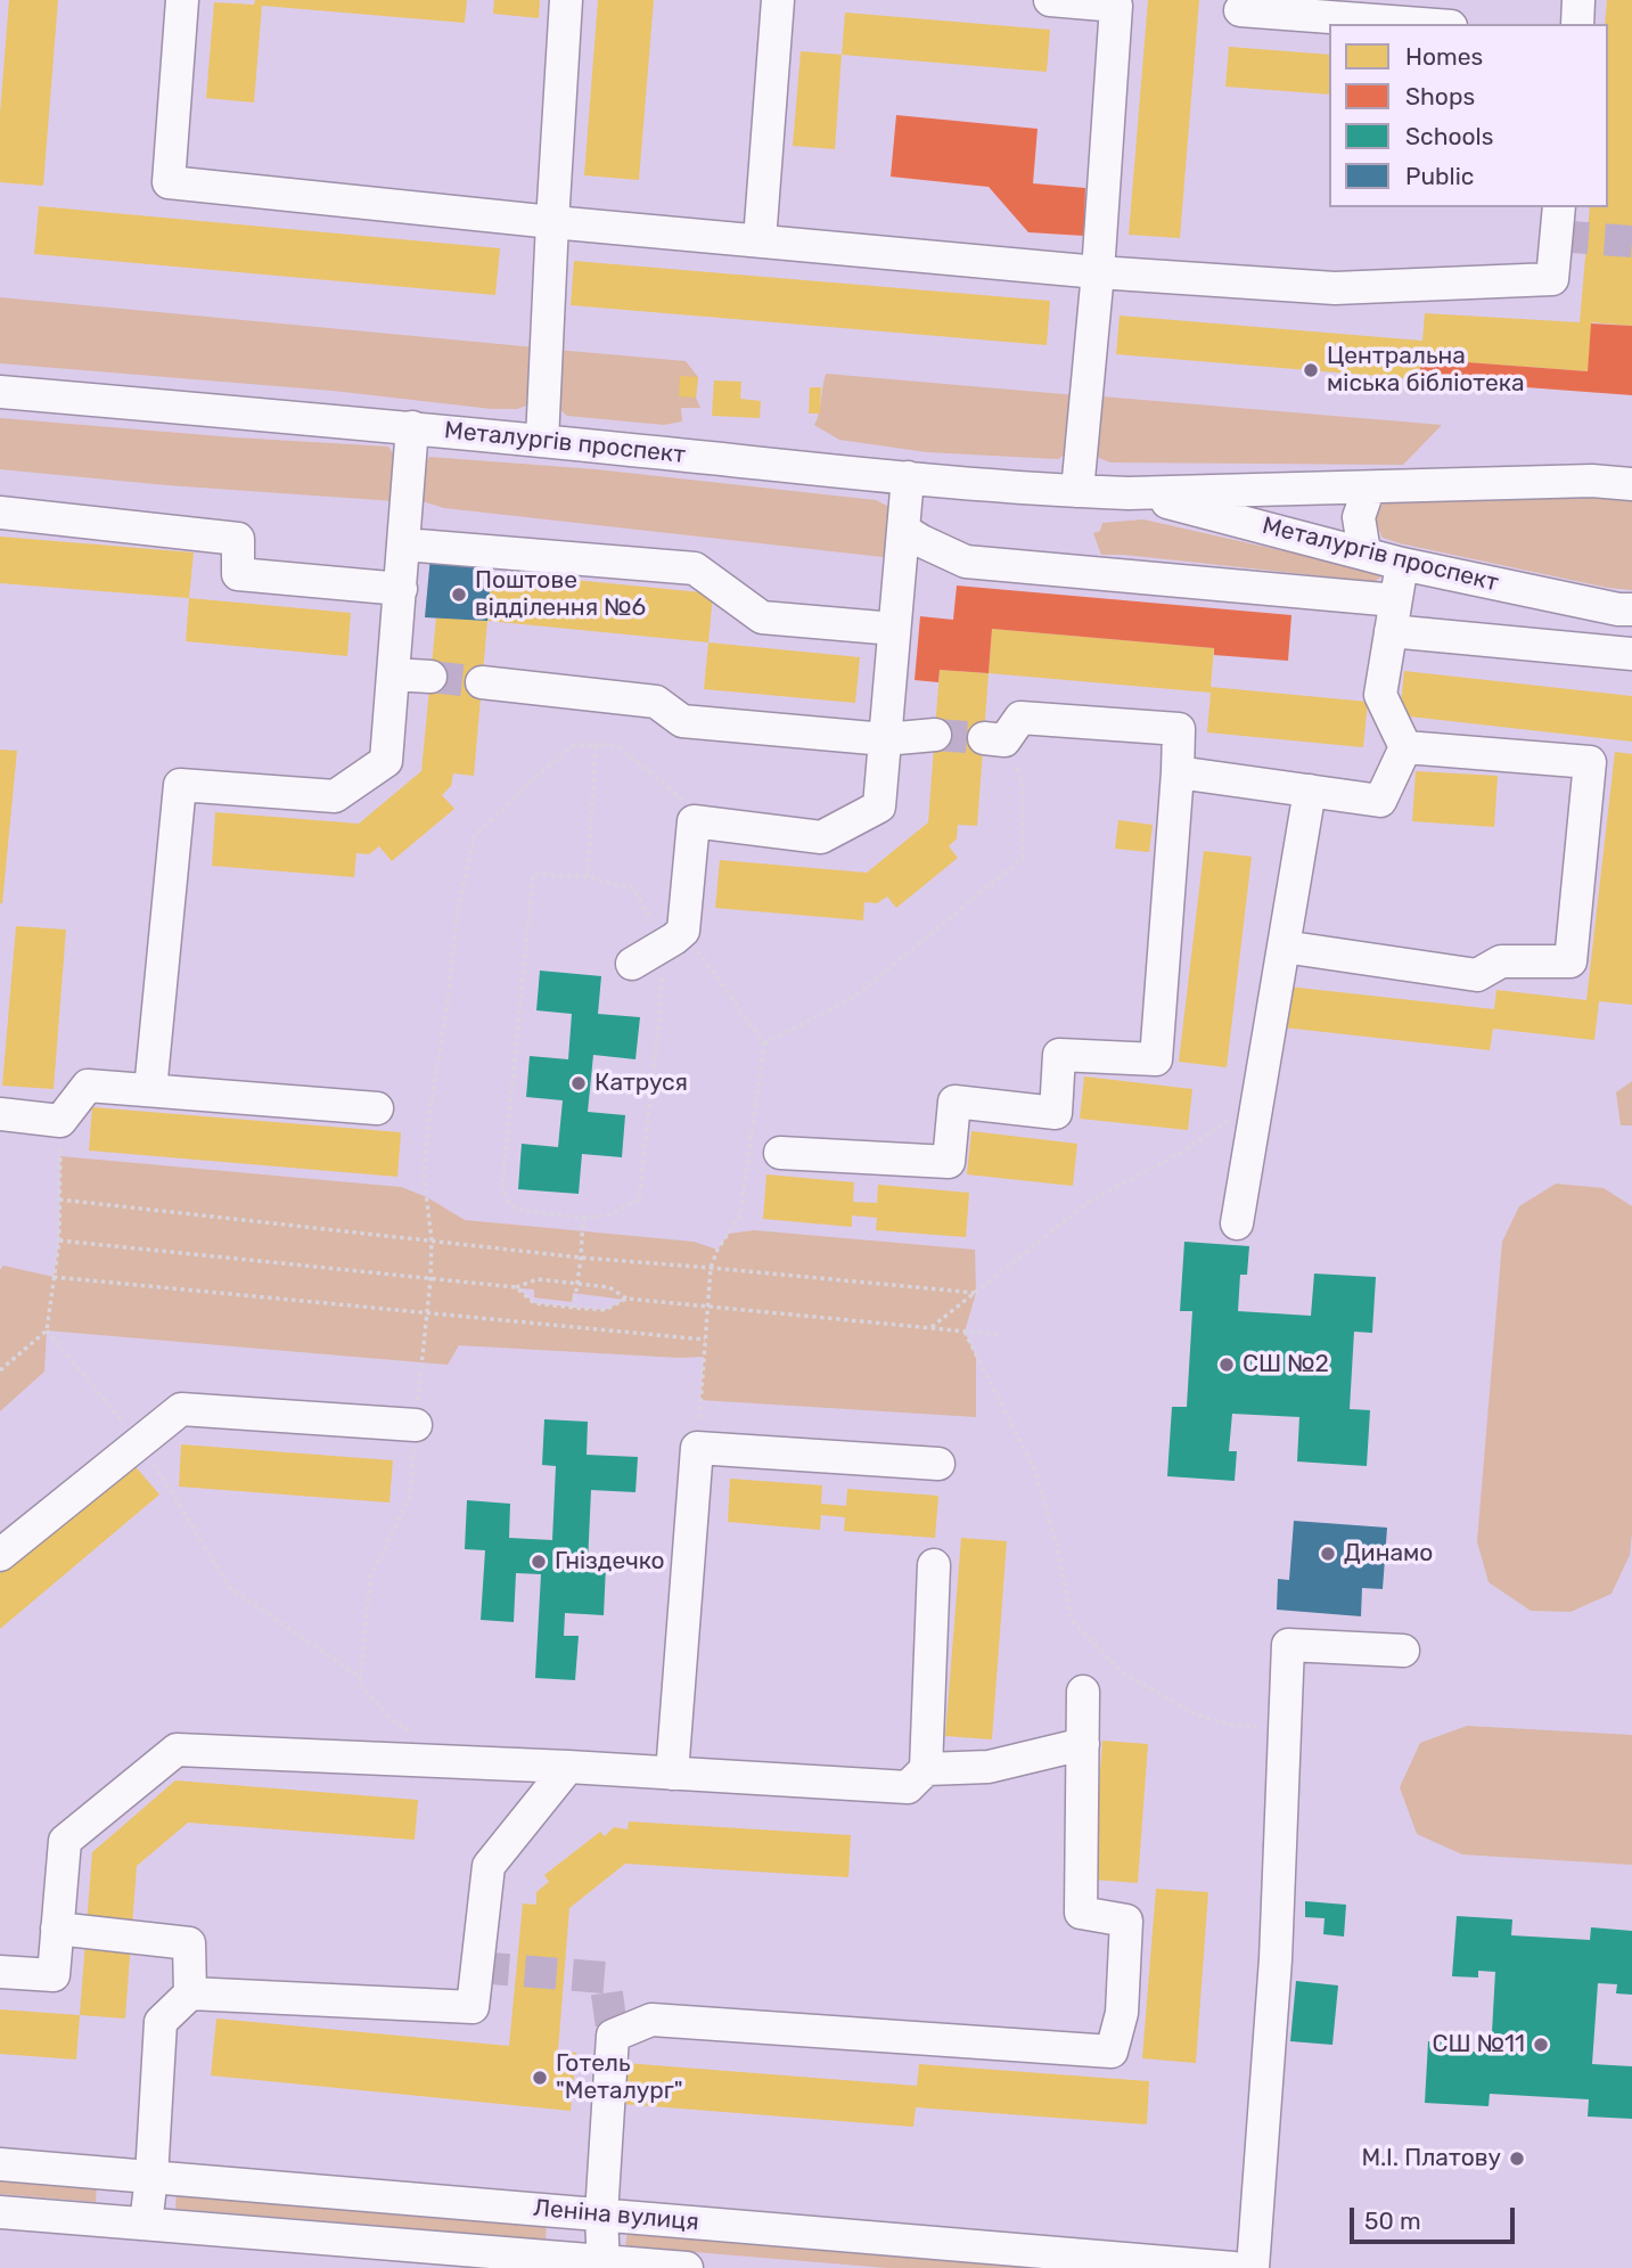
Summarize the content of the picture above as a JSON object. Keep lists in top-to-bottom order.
{
  "streets": {
    "street": ["Металургів проспект", "Леніна вулиця"]
  },
  "places": [
    "Центральна міська бібліотека",
    "Поштове відділення №6",
    "Катруся",
    "СШ №2",
    "Динамо",
    "Гніздечко",
    "СШ №11",
    "Готель \"Металург\"",
    "М.І. Платову"
  ],
  "legend": [
    "Homes",
    "Shops",
    "Schools",
    "Public"
  ],
  "scale_bar": "50 m"
}
